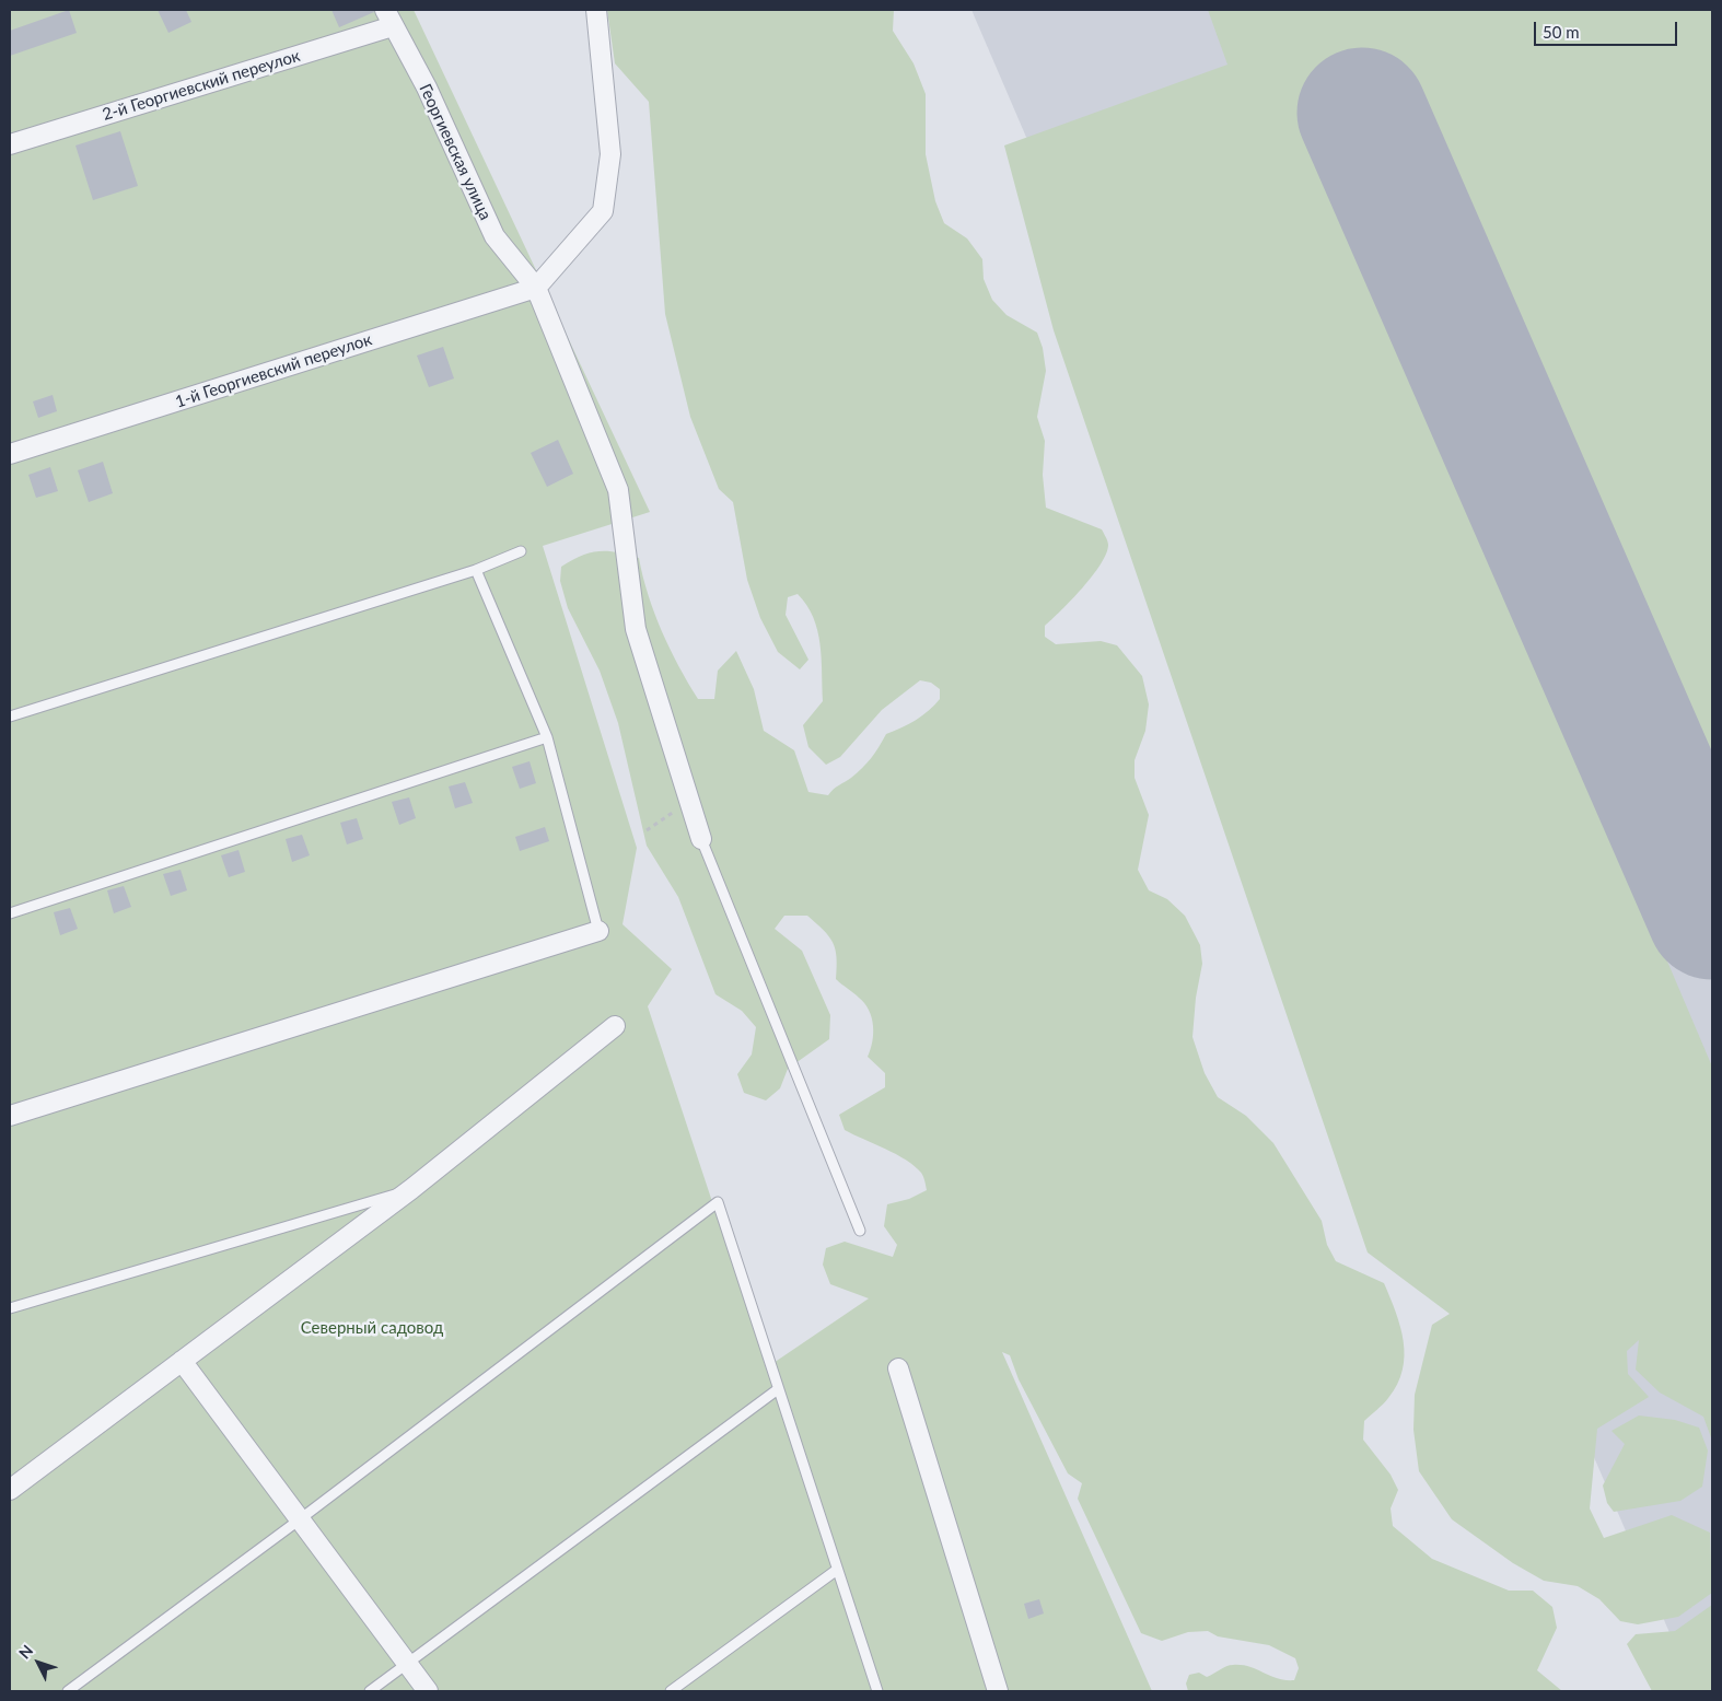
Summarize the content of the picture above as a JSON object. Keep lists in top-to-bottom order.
{
  "streets": {
    "street": ["2-й Георгиевский переулок", "Георгиевская улица", "1-й Георгиевский переулок"]
  },
  "crossings": [
    ["2-й Георгиевский переулок", "Георгиевская улица"],
    ["Георгиевская улица", "1-й Георгиевский переулок"]
  ],
  "parks": ["Северный садовод"],
  "scale_bar": "50 m",
  "north": "top left"
}
